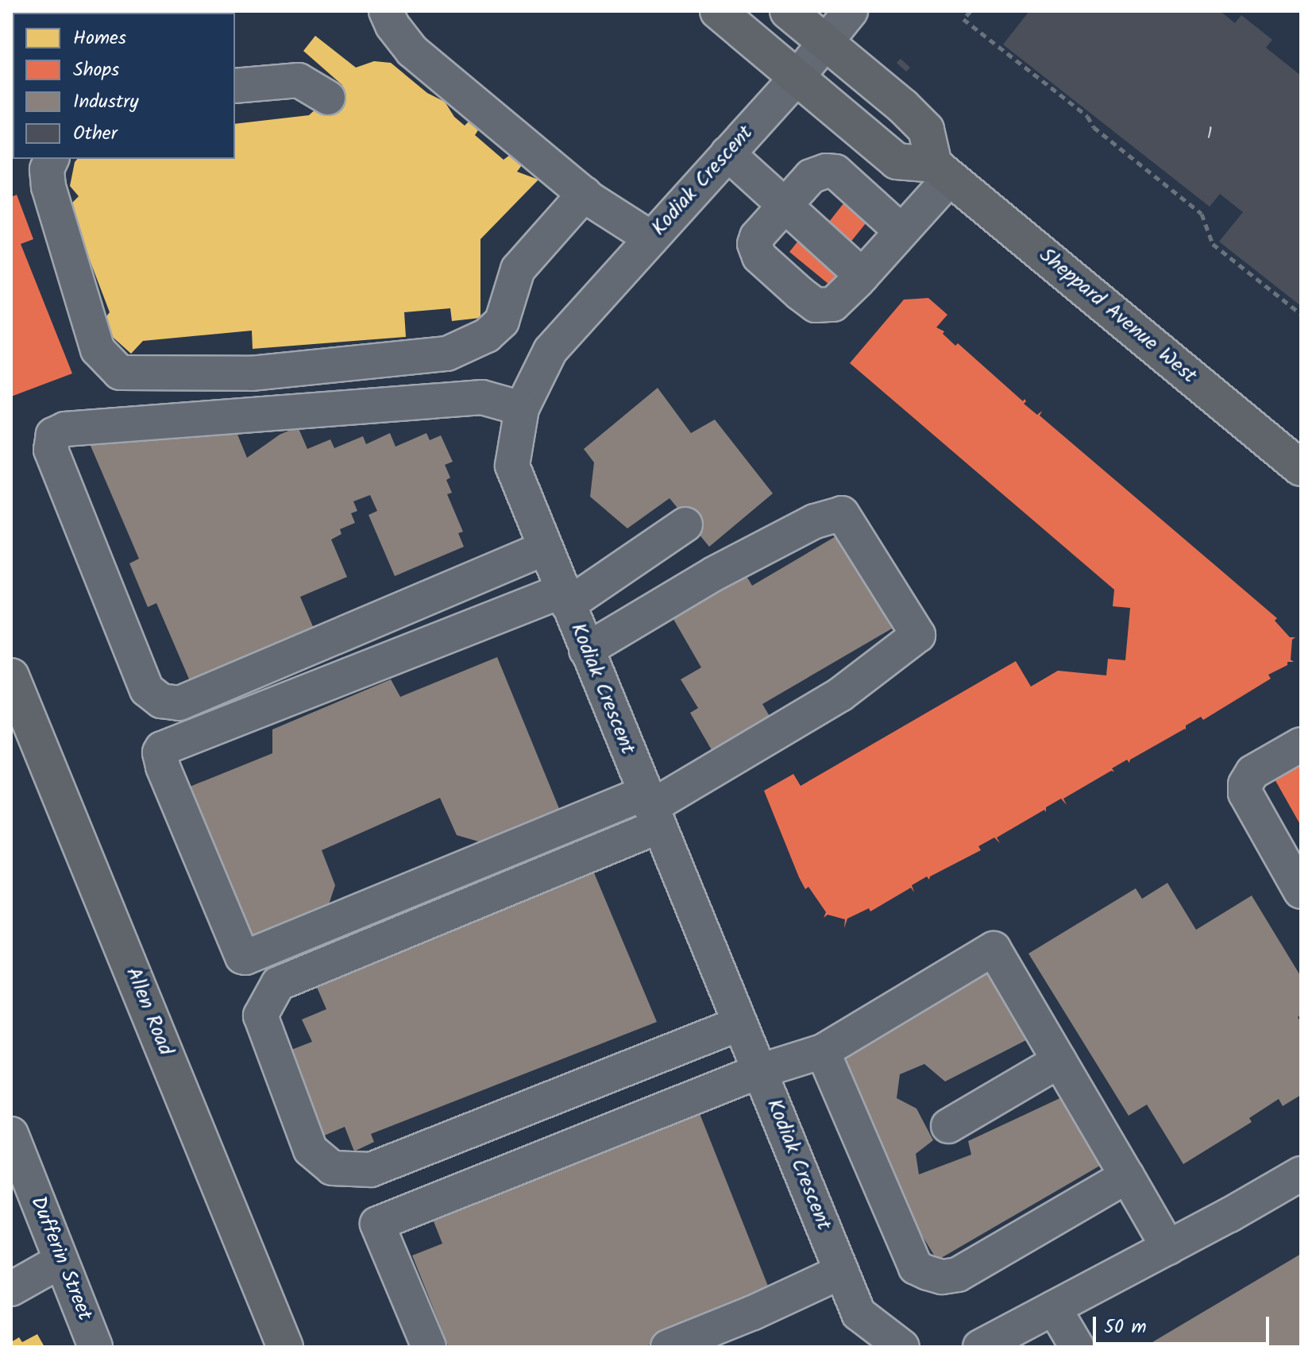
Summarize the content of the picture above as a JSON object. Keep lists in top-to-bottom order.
{
  "streets": {
    "main road": ["Sheppard Avenue West", "Allen Road"],
    "street": ["Kodiak Crescent", "Dufferin Street"]
  },
  "house_numbers": ["1"],
  "legend": [
    "Homes",
    "Shops",
    "Industry",
    "Other"
  ],
  "scale_bar": "50 m"
}
